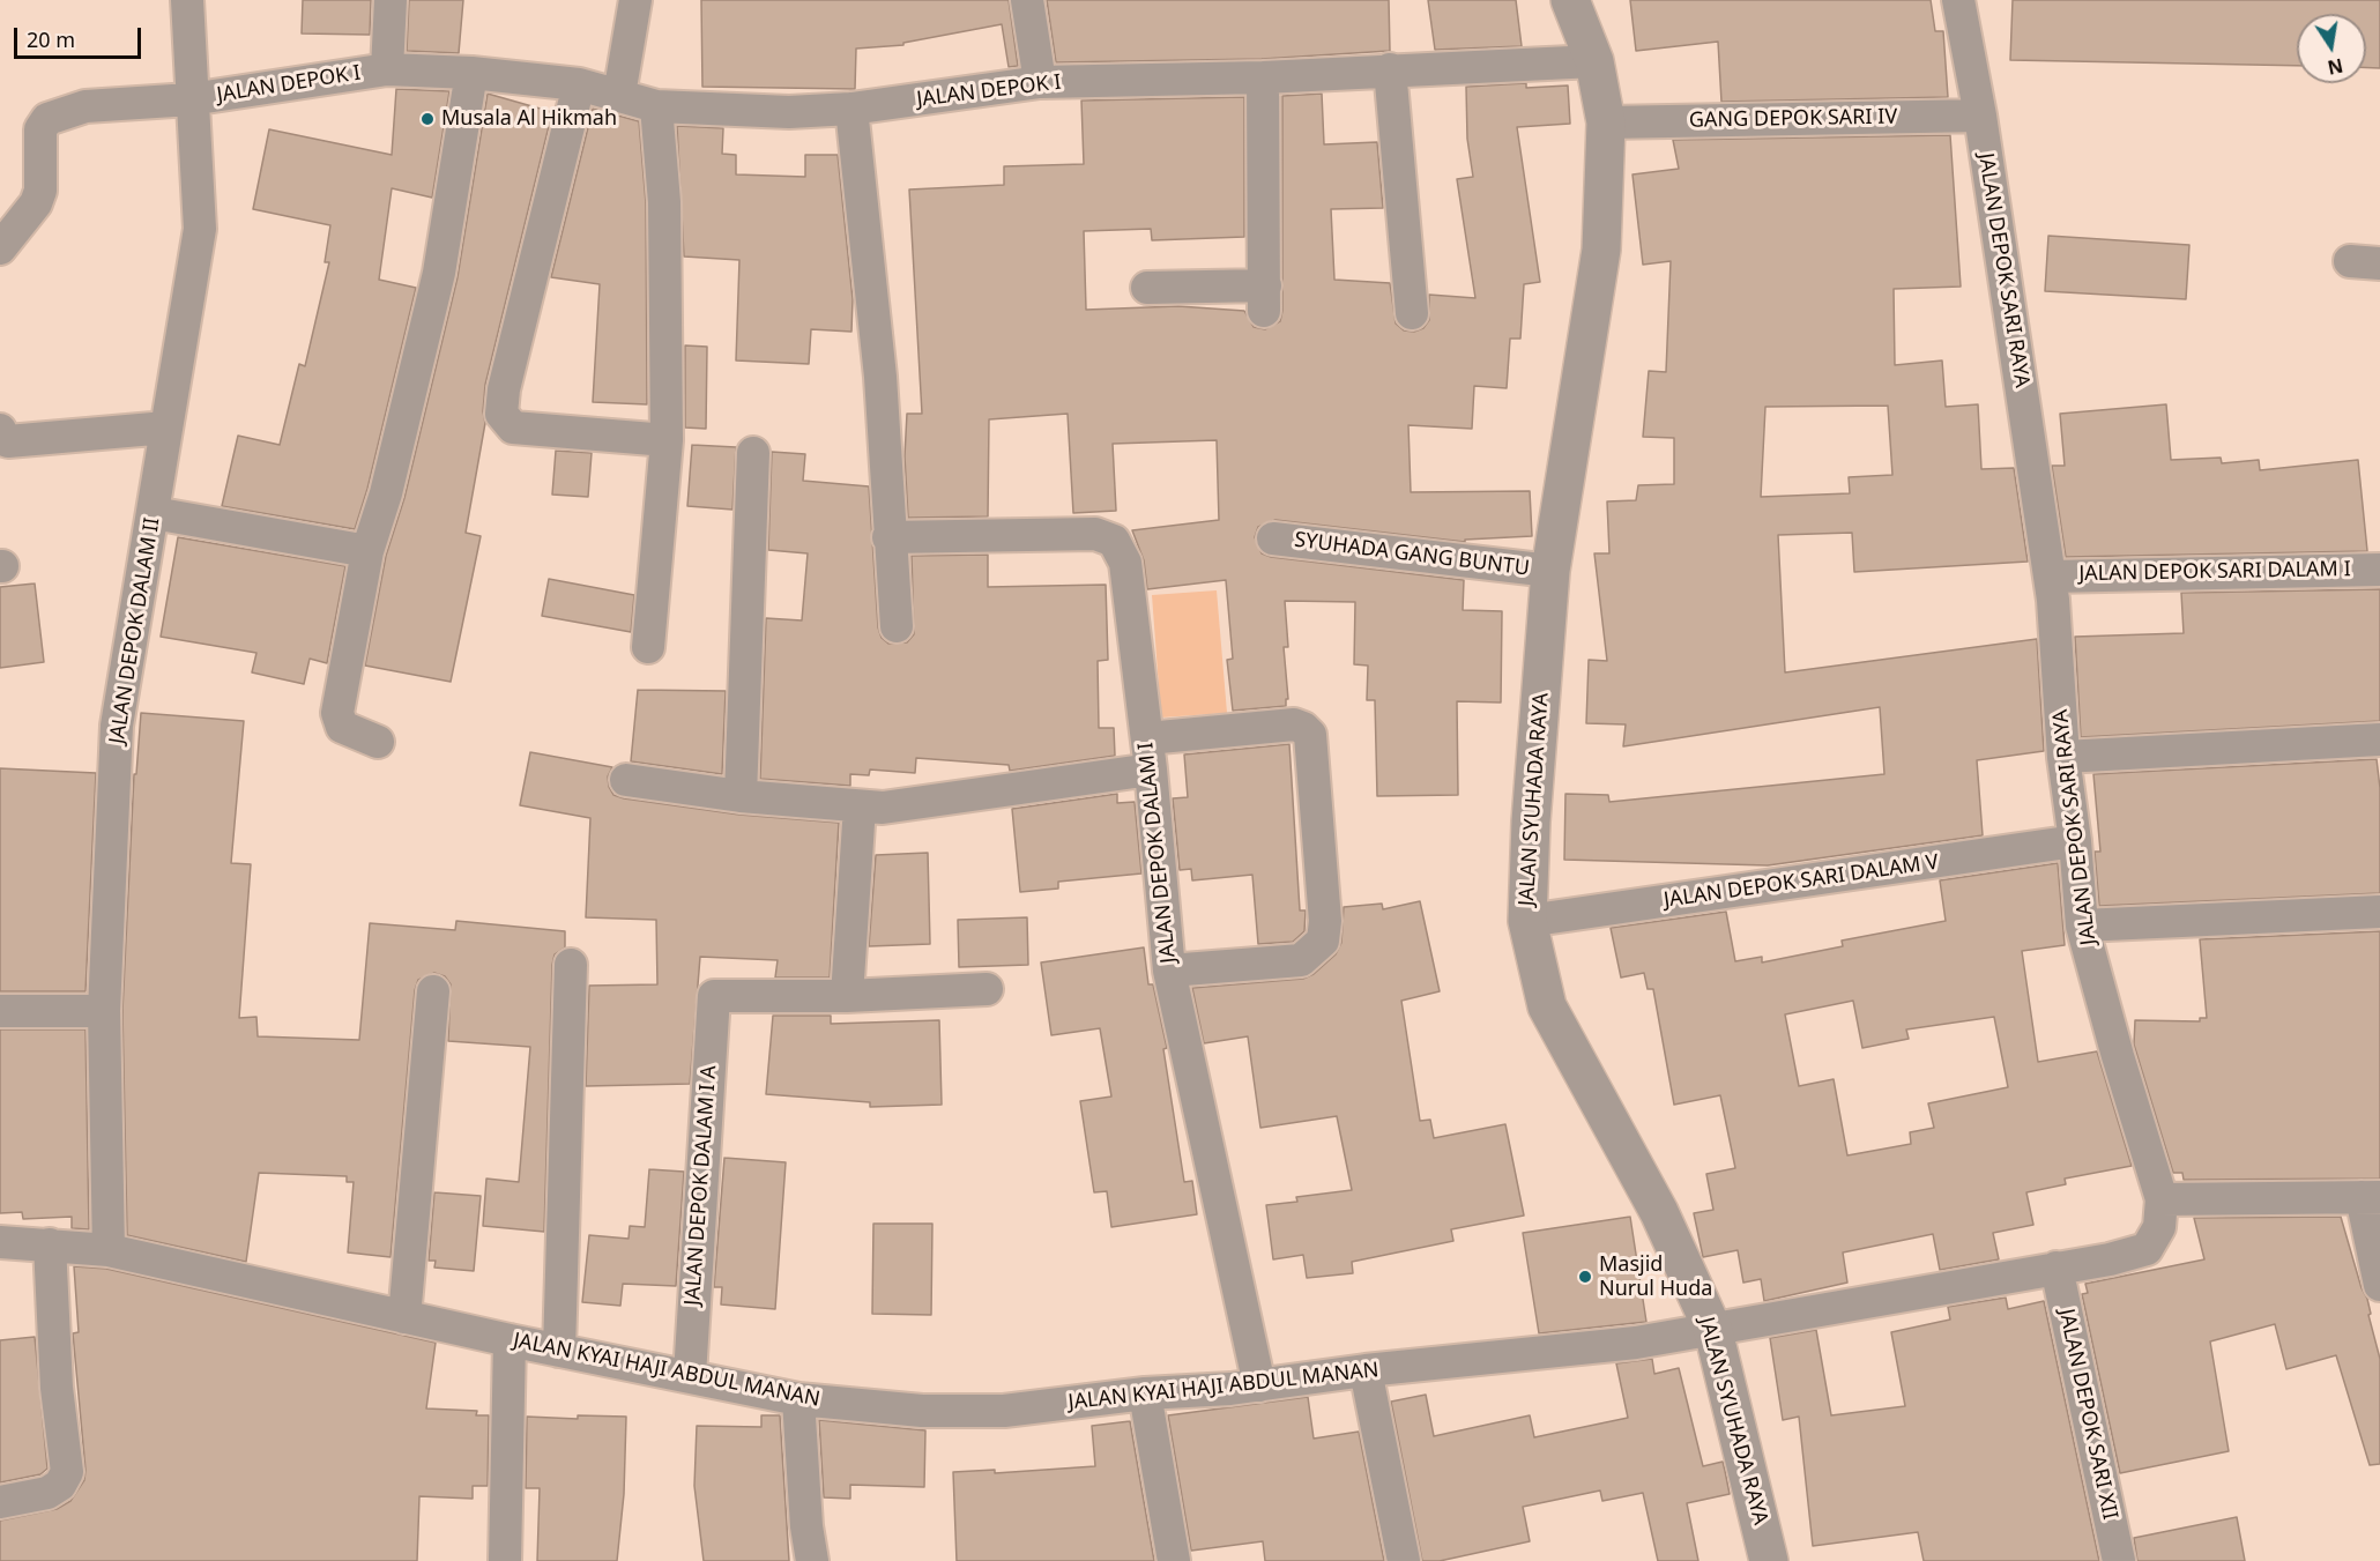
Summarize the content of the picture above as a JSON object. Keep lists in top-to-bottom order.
{
  "streets": {
    "street": [
      "JALAN DEPOK I",
      "GANG DEPOK SARI IV",
      "JALAN DEPOK SARI RAYA",
      "SYUHADA GANG BUNTU",
      "JALAN DEPOK SARI DALAM I",
      "JALAN DEPOK DALAM II",
      "JALAN SYUHADA RAYA",
      "JALAN DEPOK DALAM I",
      "JALAN DEPOK SARI DALAM V",
      "JALAN DEPOK DALAM I A",
      "JALAN KYAI HAJI ABDUL MANAN",
      "JALAN DEPOK SARI XII"
    ]
  },
  "crossings": [
    ["JALAN DEPOK I", "JALAN DEPOK DALAM II"],
    ["JALAN DEPOK I", "JALAN SYUHADA RAYA"],
    ["GANG DEPOK SARI IV", "JALAN DEPOK SARI RAYA"],
    ["GANG DEPOK SARI IV", "JALAN SYUHADA RAYA"],
    ["JALAN DEPOK SARI RAYA", "JALAN DEPOK SARI DALAM I"],
    ["JALAN DEPOK SARI RAYA", "JALAN SYUHADA RAYA"],
    ["JALAN DEPOK SARI RAYA", "JALAN DEPOK SARI DALAM V"],
    ["JALAN DEPOK SARI RAYA", "JALAN KYAI HAJI ABDUL MANAN"],
    ["JALAN DEPOK SARI RAYA", "JALAN DEPOK SARI XII"],
    ["SYUHADA GANG BUNTU", "JALAN SYUHADA RAYA"],
    ["JALAN DEPOK DALAM II", "JALAN KYAI HAJI ABDUL MANAN"],
    ["JALAN SYUHADA RAYA", "JALAN DEPOK SARI DALAM V"],
    ["JALAN SYUHADA RAYA", "JALAN KYAI HAJI ABDUL MANAN"],
    ["JALAN DEPOK DALAM I", "JALAN KYAI HAJI ABDUL MANAN"],
    ["JALAN DEPOK DALAM I A", "JALAN KYAI HAJI ABDUL MANAN"]
  ],
  "places": ["Musala Al Hikmah", "Masjid Nurul Huda"],
  "scale_bar": "20 m",
  "north": "bottom"
}
